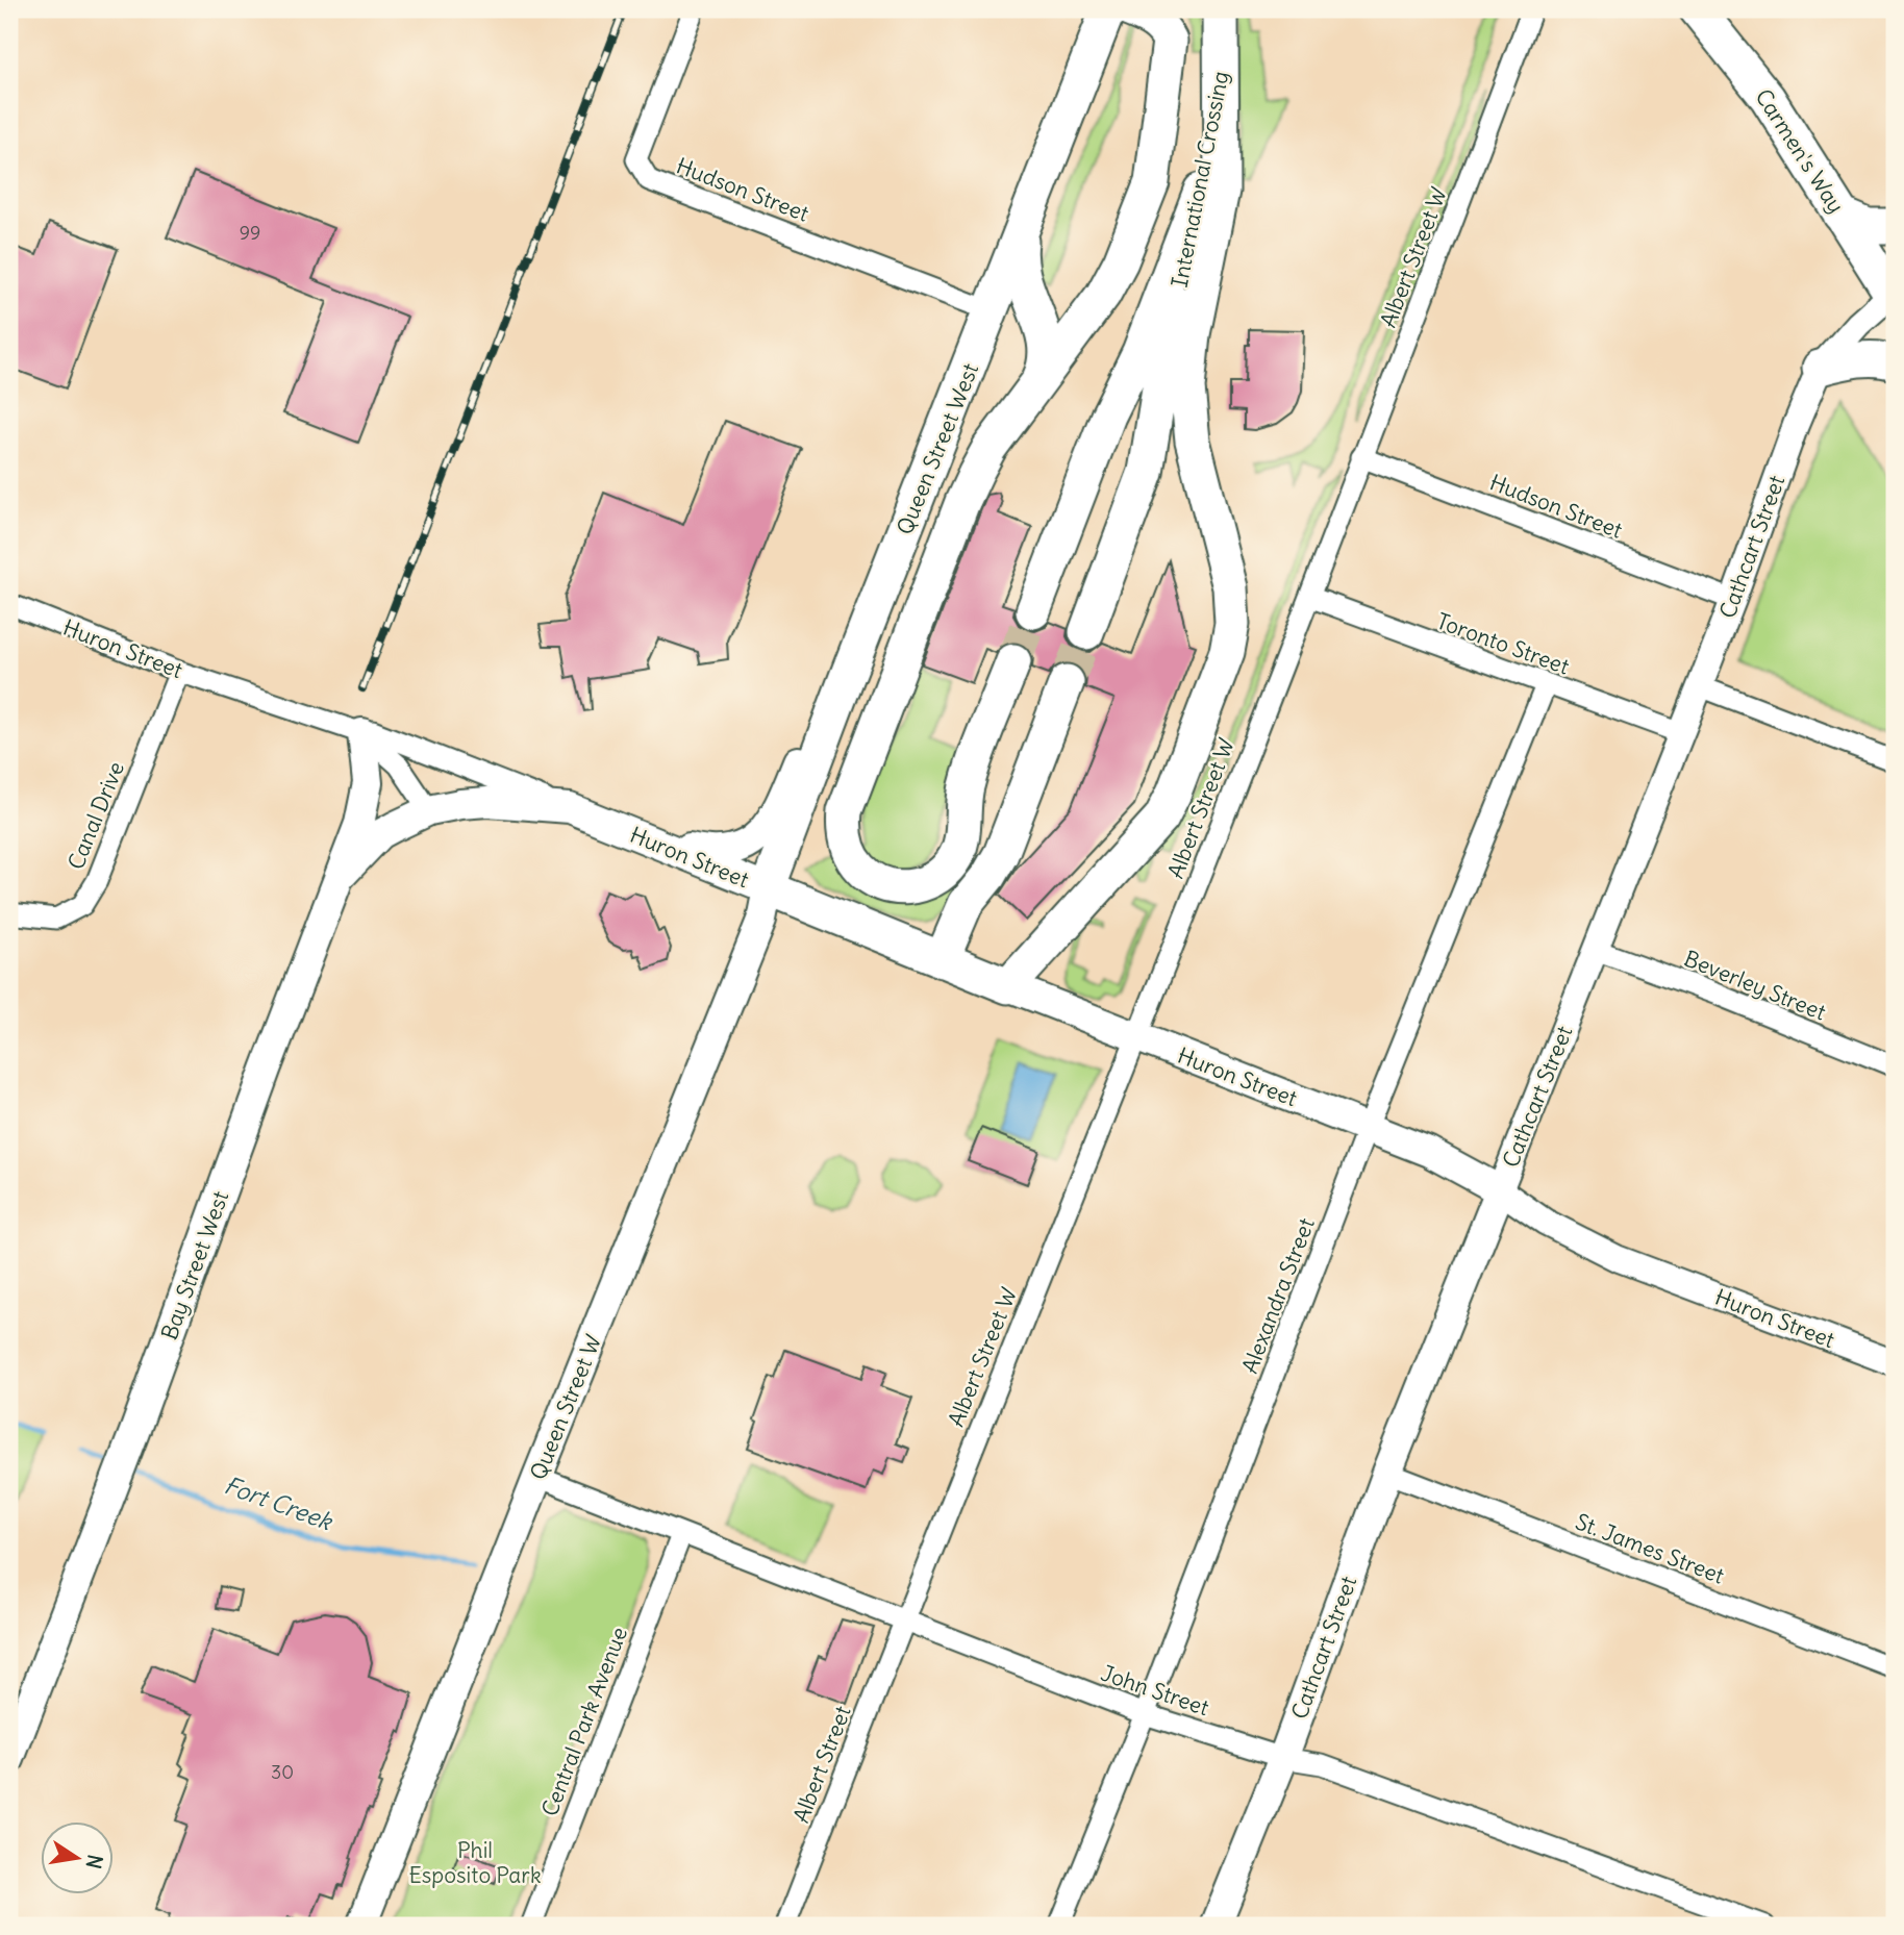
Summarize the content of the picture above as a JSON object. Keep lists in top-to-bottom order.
{
  "streets": {
    "highway": [
      "Carmen's Way",
      "International Crossing",
      "Queen Street West",
      "Huron Street"
    ],
    "main road": ["Cathcart Street", "Bay Street West", "Queen Street W"],
    "street": [
      "Hudson Street",
      "Albert Street W",
      "Toronto Street",
      "Canal Drive",
      "Beverley Street",
      "Alexandra Street",
      "St. James Street",
      "John Street",
      "Central Park Avenue",
      "Albert Street"
    ]
  },
  "crossings": [
    ["Carmen's Way", "Cathcart Street"],
    ["International Crossing", "Huron Street"],
    ["Hudson Street", "Albert Street W"],
    ["Hudson Street", "Queen Street West"],
    ["Hudson Street", "Cathcart Street"],
    ["Albert Street W", "Toronto Street"],
    ["Albert Street W", "Huron Street"],
    ["Albert Street W", "John Street"],
    ["Albert Street W", "Albert Street"],
    ["Queen Street West", "Huron Street"],
    ["Queen Street West", "Queen Street W"],
    ["Cathcart Street", "Toronto Street"],
    ["Cathcart Street", "Huron Street"],
    ["Cathcart Street", "Beverley Street"],
    ["Cathcart Street", "St. James Street"],
    ["Cathcart Street", "John Street"],
    ["Toronto Street", "Alexandra Street"],
    ["Huron Street", "Canal Drive"],
    ["Huron Street", "Bay Street West"],
    ["Huron Street", "Alexandra Street"],
    ["Huron Street", "Queen Street W"],
    ["Alexandra Street", "John Street"],
    ["Queen Street W", "John Street"],
    ["John Street", "Central Park Avenue"],
    ["John Street", "Albert Street"]
  ],
  "water": ["Fort Creek"],
  "parks": ["Phil Esposito Park"],
  "house_numbers": ["99", "30"],
  "north": "right"
}
